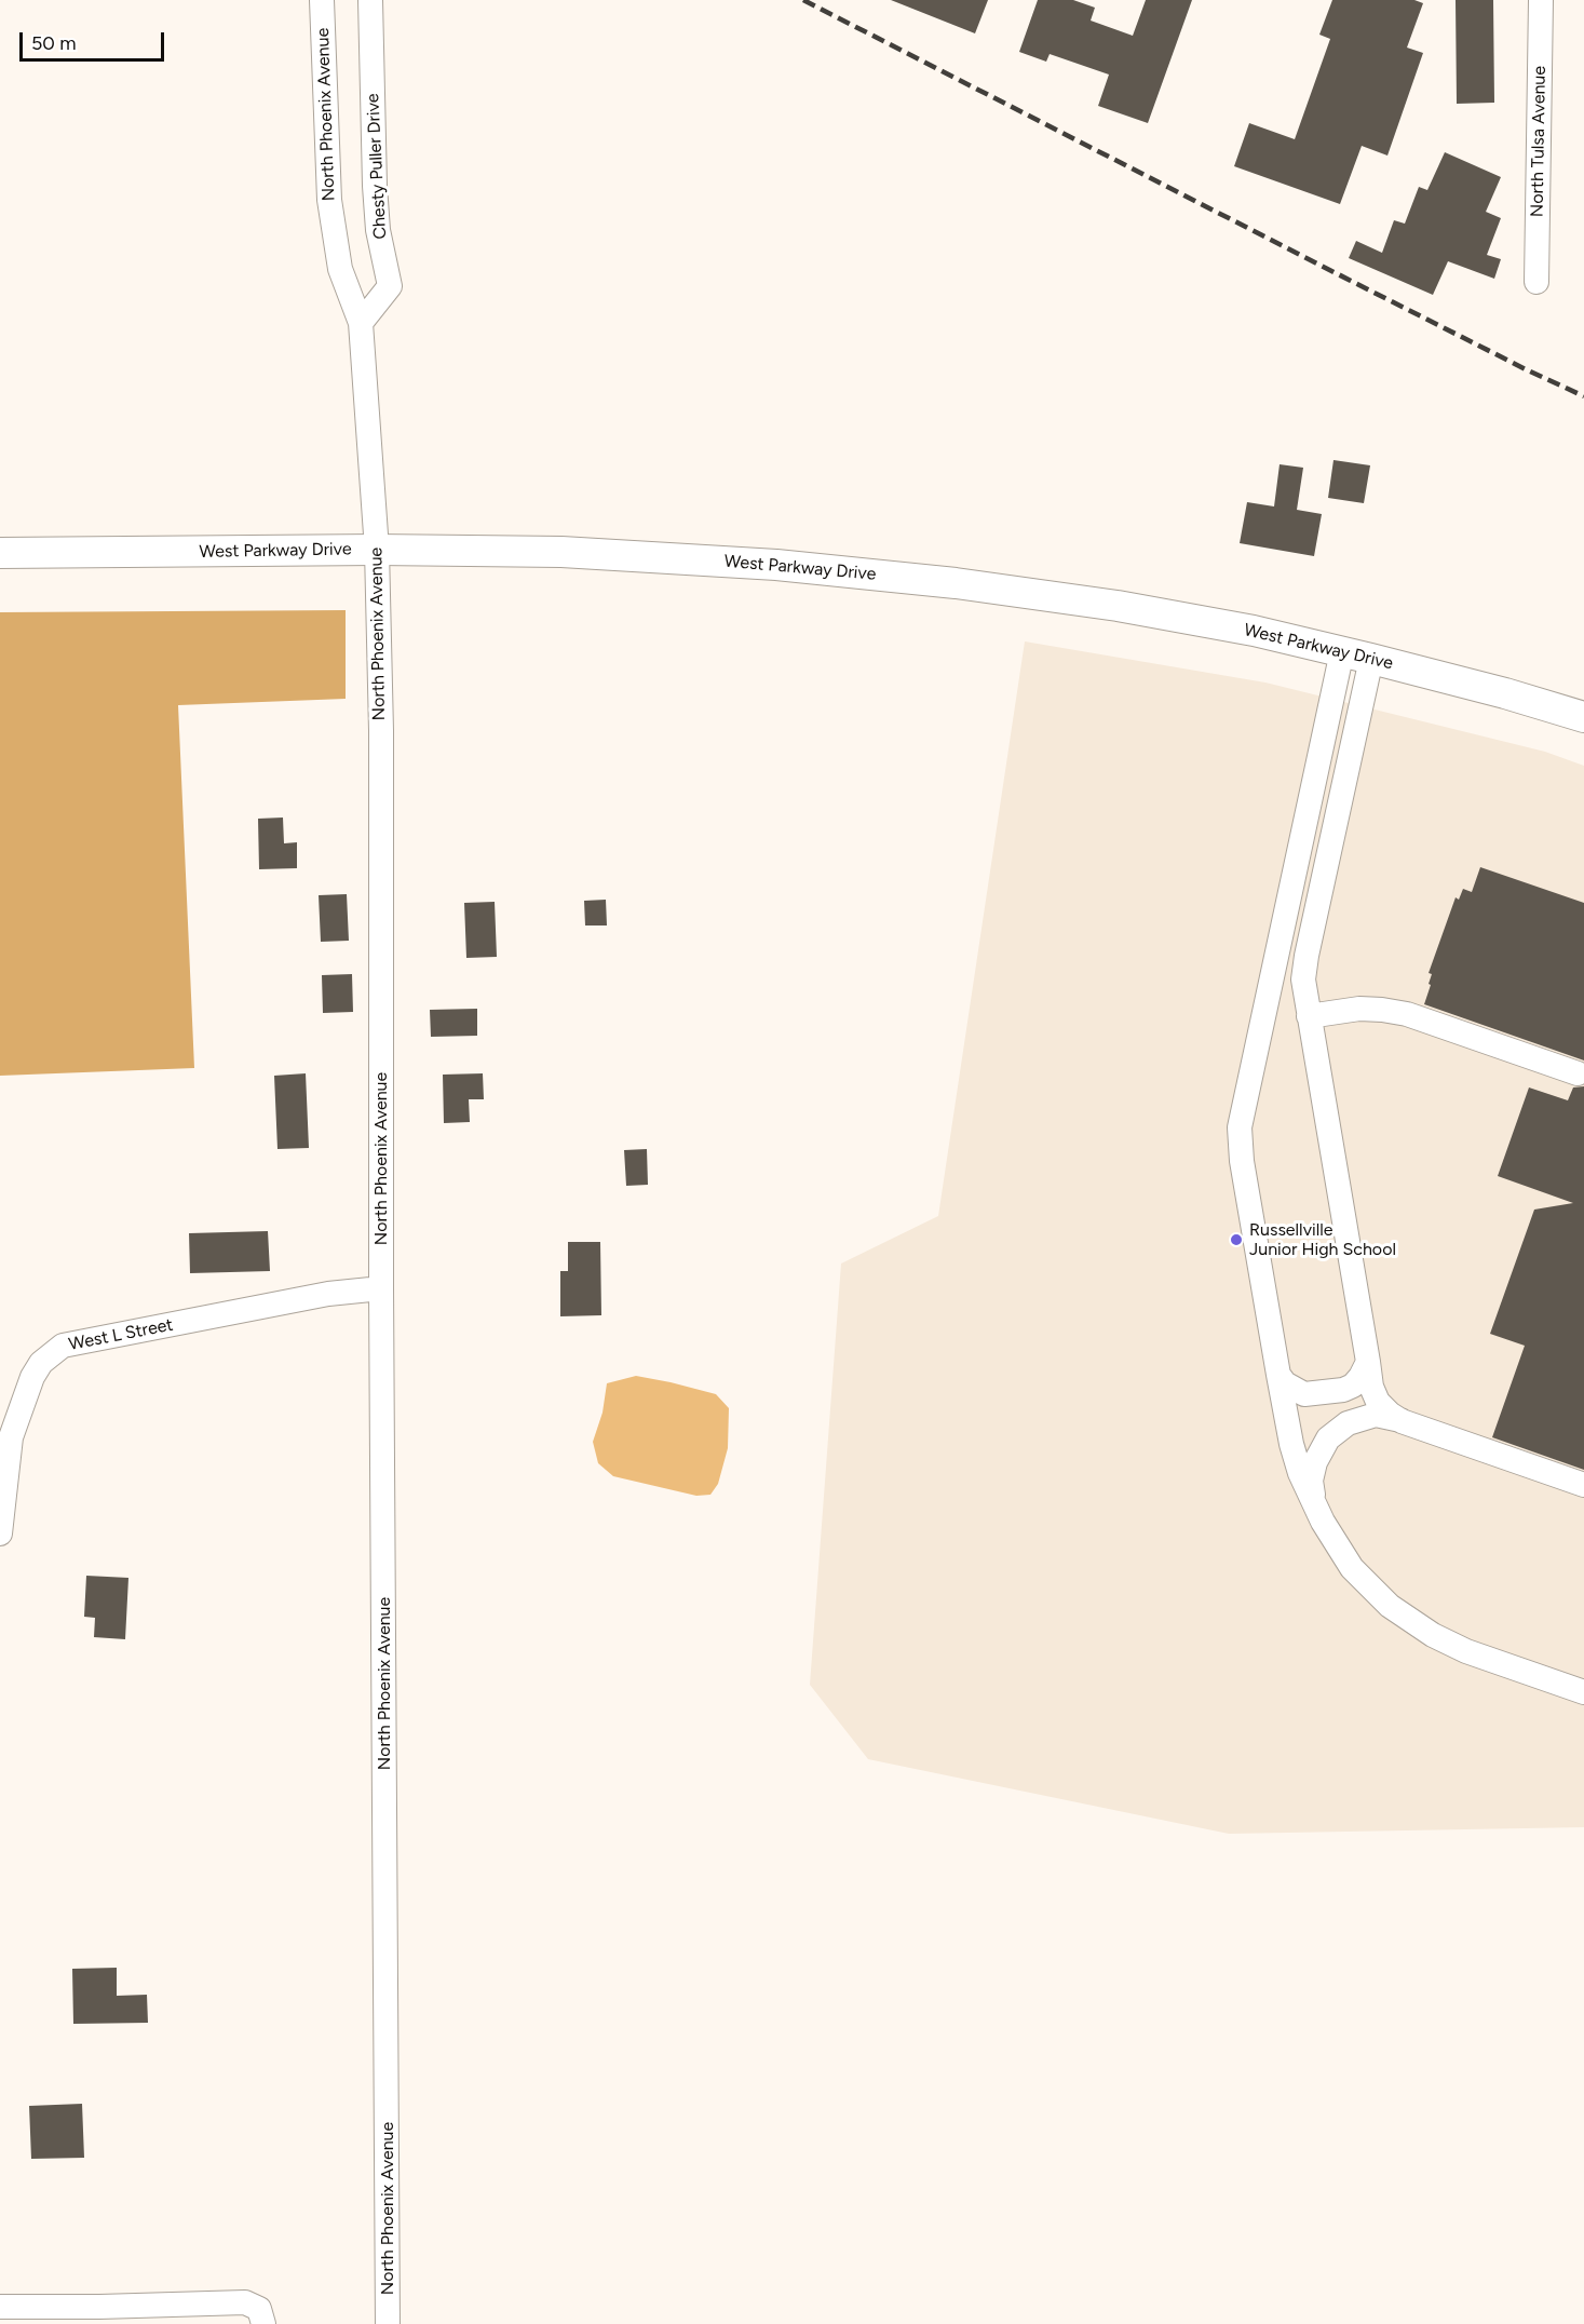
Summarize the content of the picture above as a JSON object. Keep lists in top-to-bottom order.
{
  "streets": {
    "main road": ["West Parkway Drive"],
    "street": [
      "North Phoenix Avenue",
      "North Tulsa Avenue",
      "Chesty Puller Drive",
      "West L Street"
    ]
  },
  "crossings": [
    ["North Phoenix Avenue", "Chesty Puller Drive"],
    ["North Phoenix Avenue", "West Parkway Drive"],
    ["North Phoenix Avenue", "West L Street"]
  ],
  "places": ["Russellville Junior High School"],
  "scale_bar": "50 m"
}
